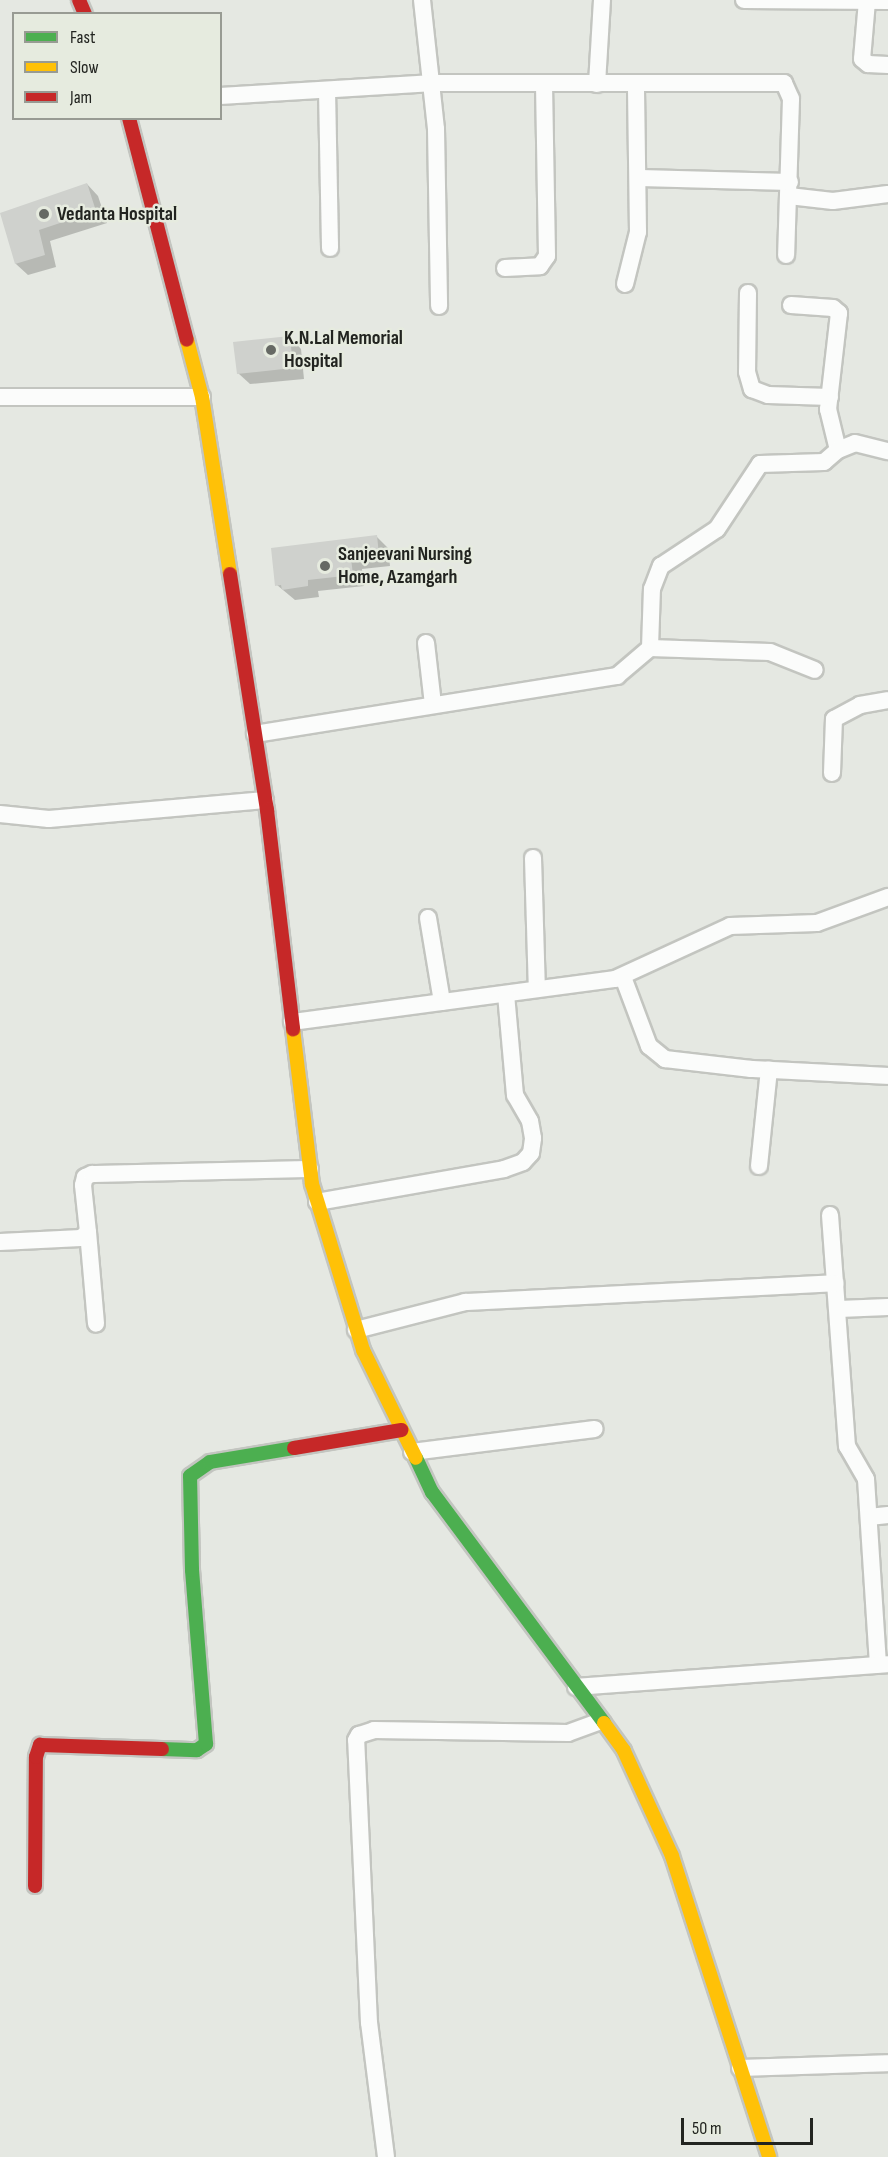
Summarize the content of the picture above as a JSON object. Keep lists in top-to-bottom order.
{
  "places": ["Vedanta Hospital", "K.N.Lal Memorial Hospital", "Sanjeevani Nursing Home, Azamgarh"],
  "legend": ["Fast", "Slow", "Jam"],
  "scale_bar": "50 m"
}
